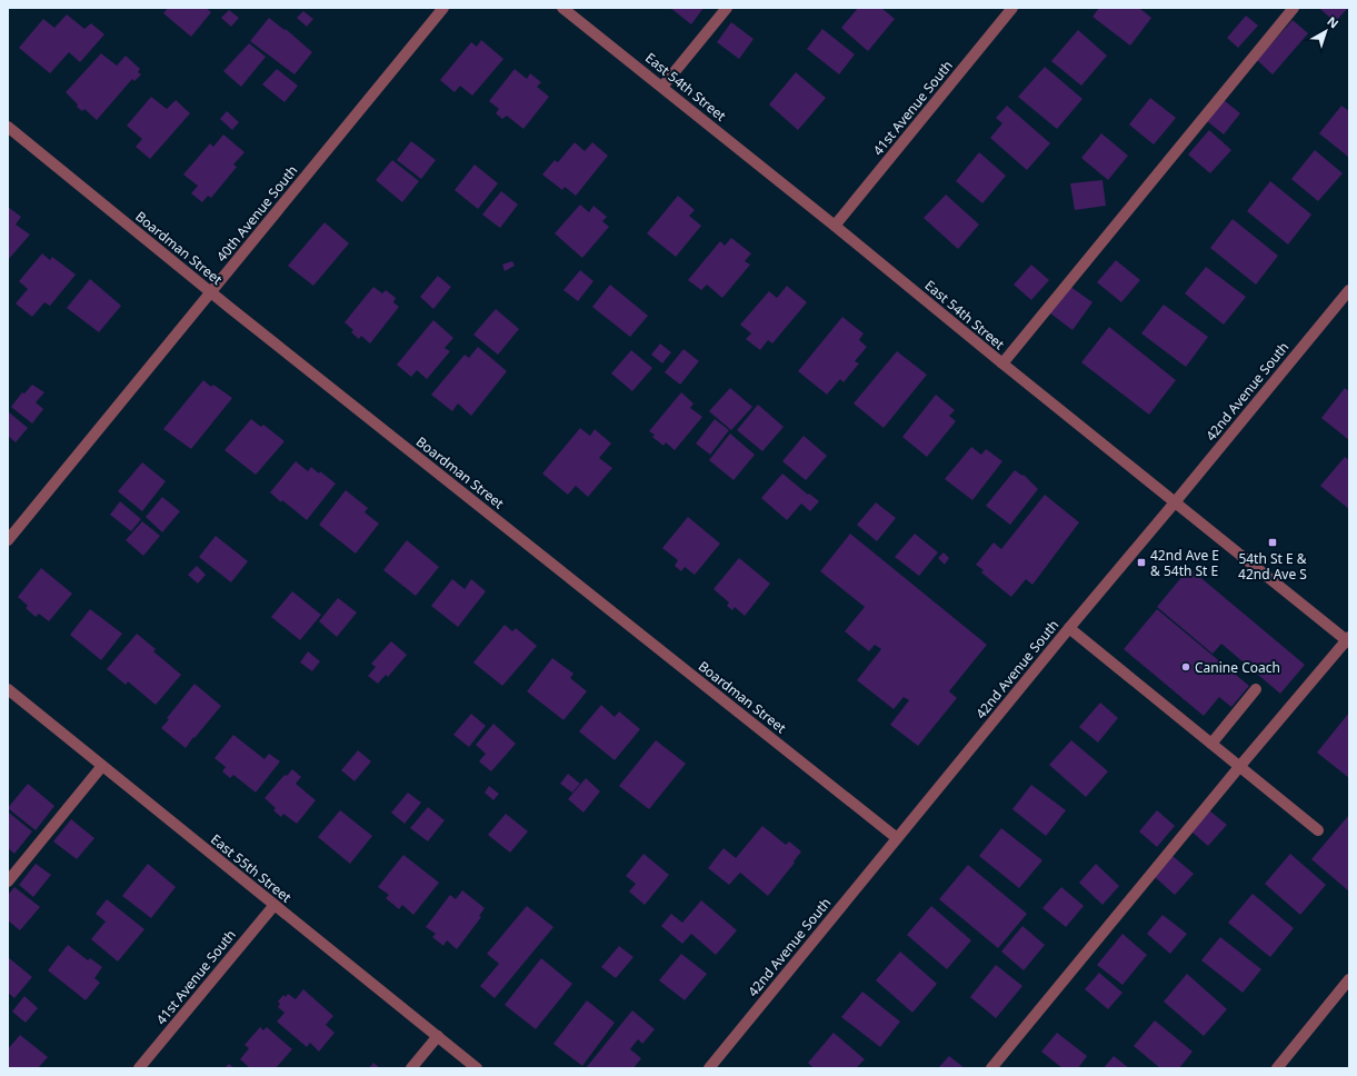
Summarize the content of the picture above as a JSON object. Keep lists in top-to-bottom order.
{
  "streets": {
    "street": [
      "East 54th Street",
      "41st Avenue South",
      "40th Avenue South",
      "Boardman Street",
      "42nd Avenue South",
      "East 55th Street"
    ]
  },
  "crossings": [
    ["East 54th Street", "41st Avenue South"],
    ["East 54th Street", "42nd Avenue South"],
    ["41st Avenue South", "East 55th Street"],
    ["40th Avenue South", "Boardman Street"],
    ["Boardman Street", "42nd Avenue South"]
  ],
  "places": {
    "transit": ["54th St E & 42nd Ave S", "42nd Ave E & 54th St E"],
    "other": ["Canine Coach"]
  },
  "north": "top right"
}
